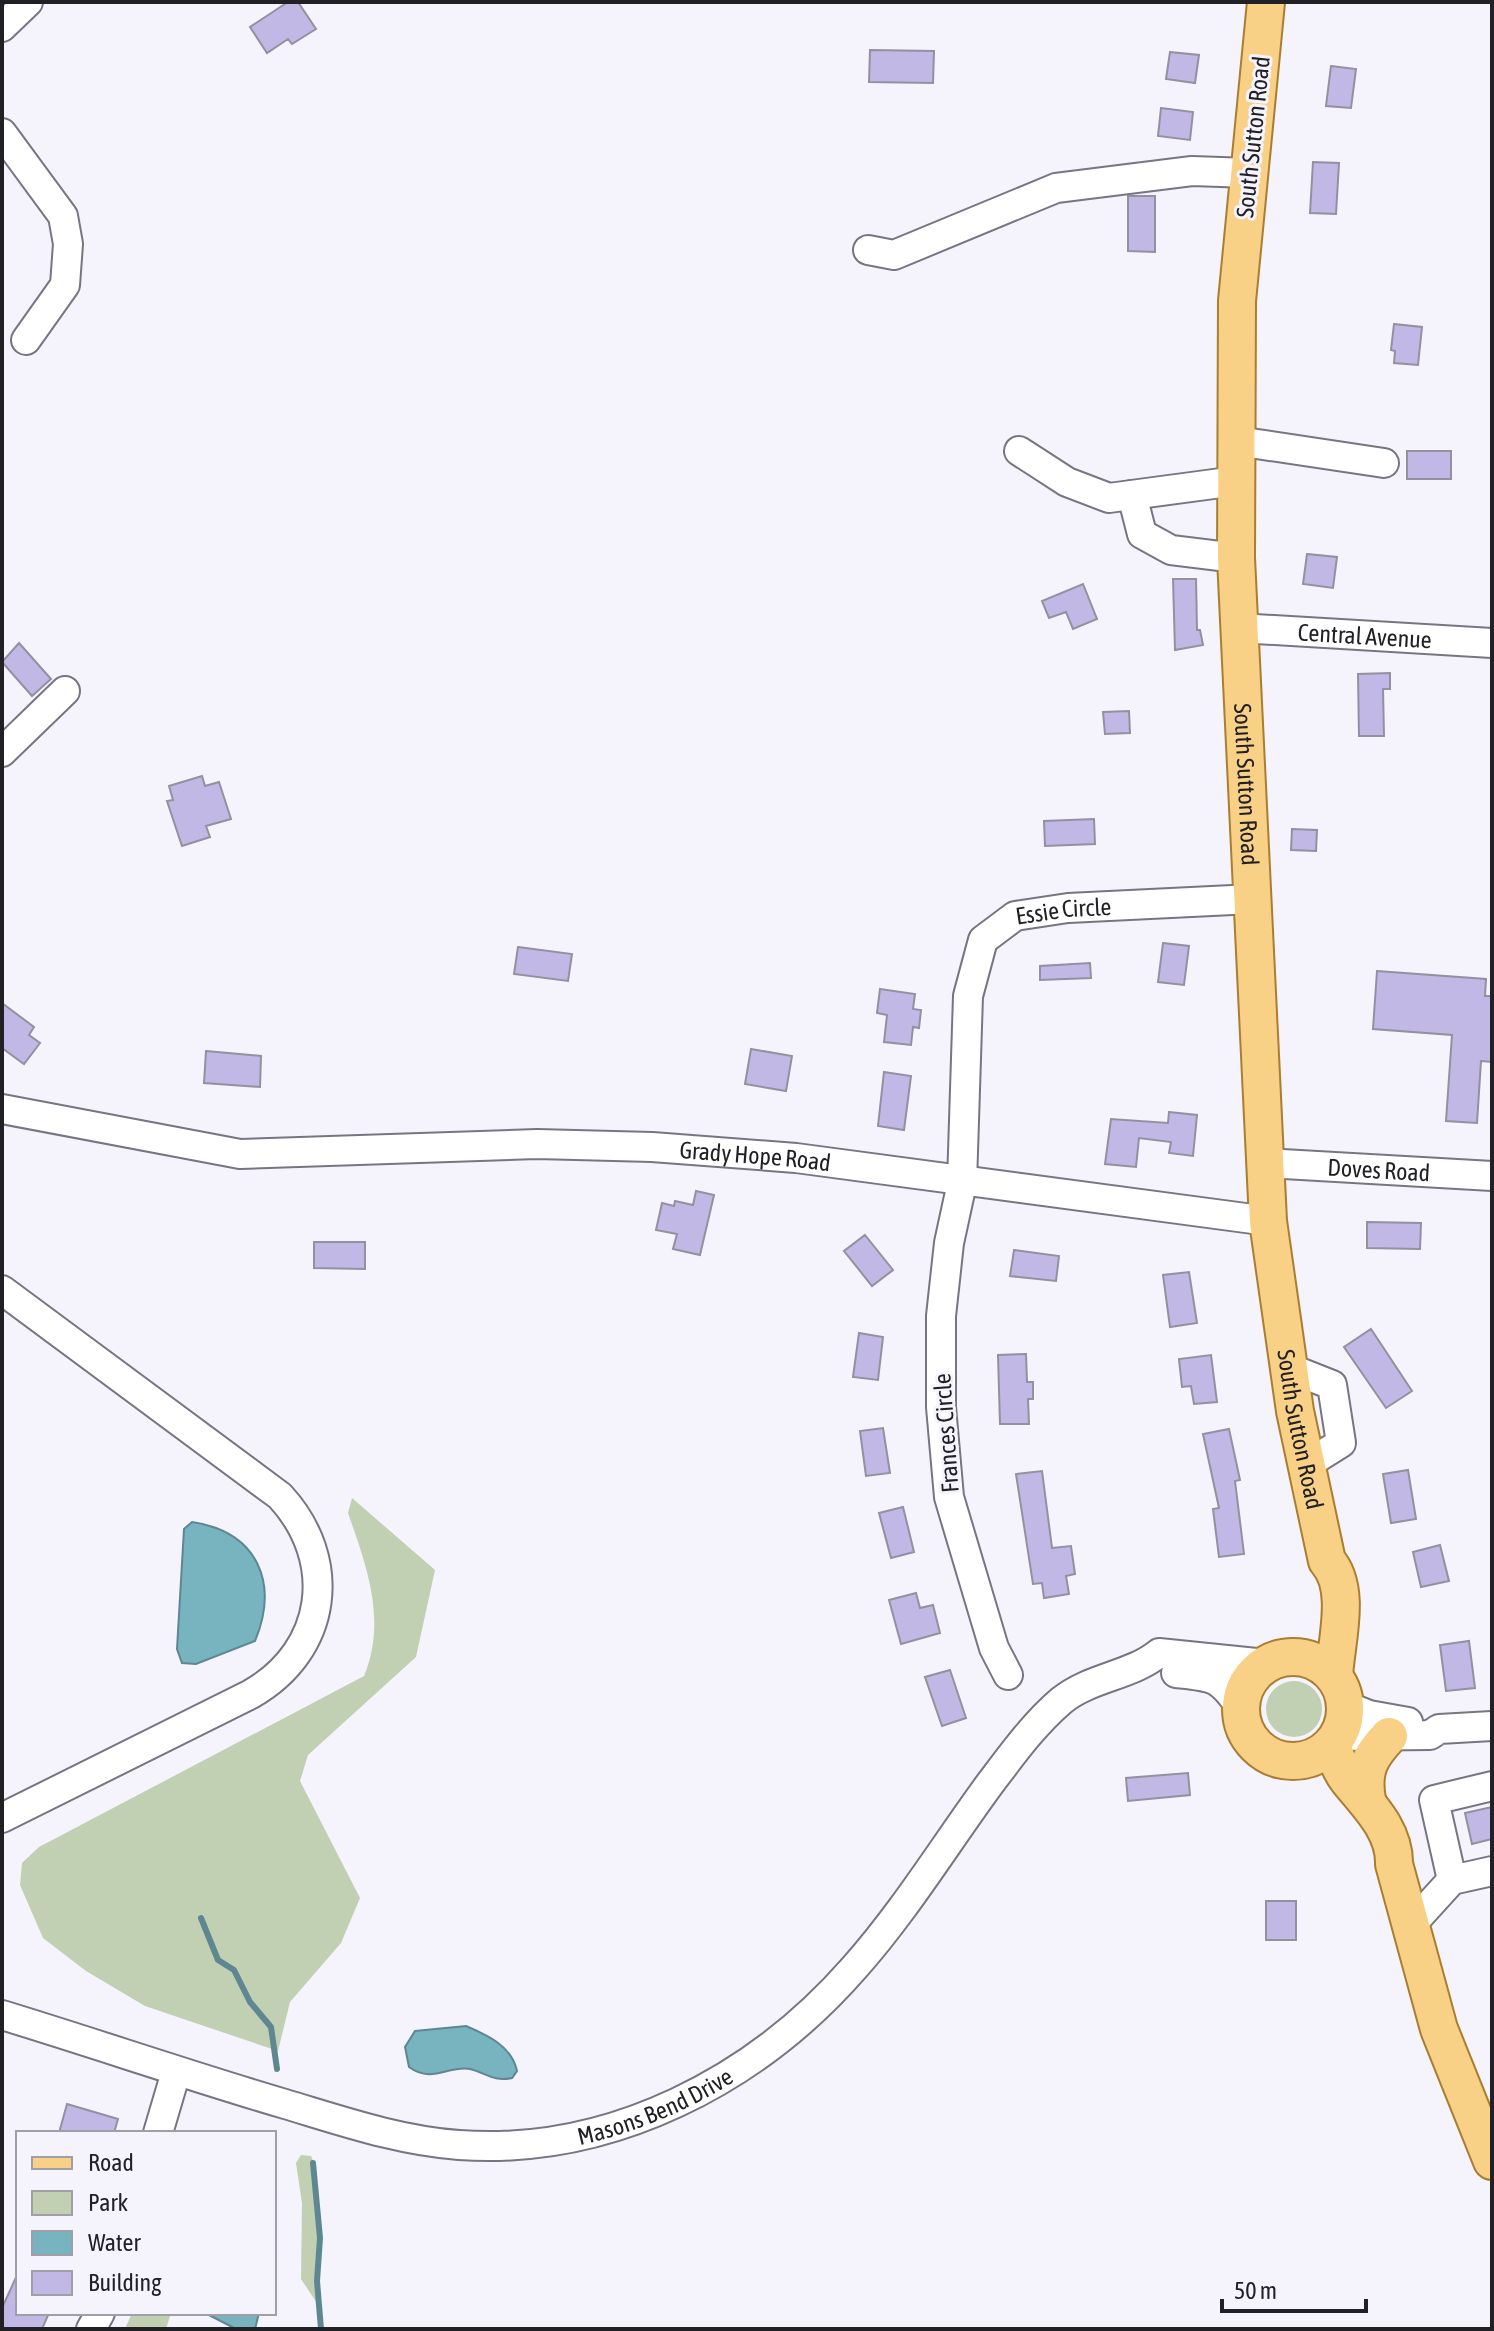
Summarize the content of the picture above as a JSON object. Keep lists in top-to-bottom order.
{
  "streets": {
    "main road": ["South Sutton Road"],
    "street": [
      "Central Avenue",
      "Essie Circle",
      "Grady Hope Road",
      "Doves Road",
      "Frances Circle",
      "Masons Bend Drive"
    ]
  },
  "crossings": [
    ["South Sutton Road", "Central Avenue"],
    ["South Sutton Road", "Essie Circle"],
    ["South Sutton Road", "Grady Hope Road"],
    ["South Sutton Road", "Doves Road"],
    ["South Sutton Road", "Masons Bend Drive"],
    ["Essie Circle", "Grady Hope Road"],
    ["Essie Circle", "Frances Circle"],
    ["Grady Hope Road", "Frances Circle"]
  ],
  "legend": [
    "Road",
    "Park",
    "Water",
    "Building"
  ],
  "scale_bar": "50 m"
}
